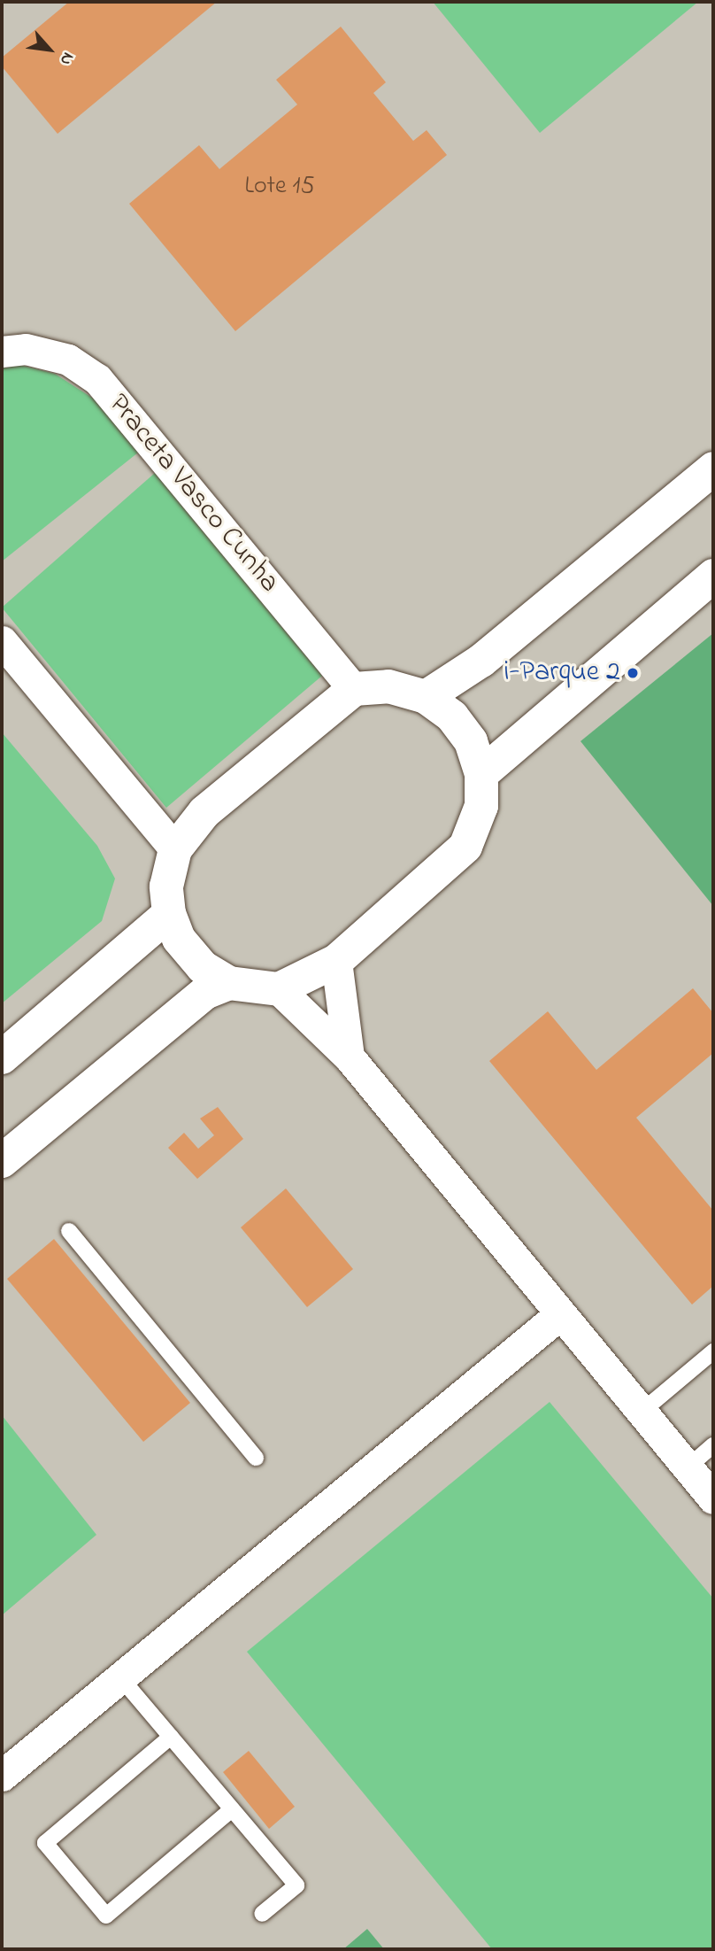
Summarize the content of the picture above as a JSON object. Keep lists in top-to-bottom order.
{
  "streets": {
    "street": ["Praceta Vasco Cunha"]
  },
  "places": ["i-Parque 2"],
  "house_numbers": ["Lote 15"],
  "north": "bottom right"
}
